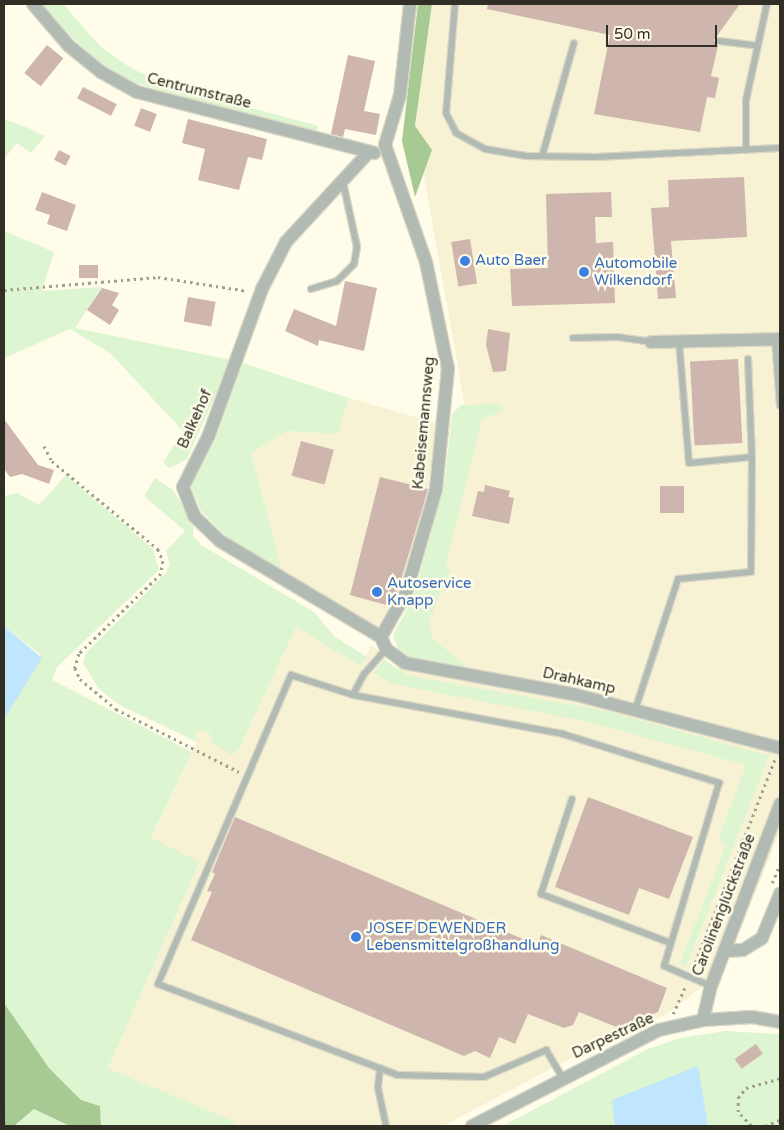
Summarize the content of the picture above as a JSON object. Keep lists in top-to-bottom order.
{
  "streets": {
    "street": [
      "Centrumstraße",
      "Balkehof",
      "Kabeisemannsweg",
      "Drahkamp",
      "Carolinenglückstraße",
      "Darpestraße"
    ]
  },
  "crossings": [
    ["Centrumstraße", "Balkehof"],
    ["Centrumstraße", "Kabeisemannsweg"],
    ["Balkehof", "Kabeisemannsweg"],
    ["Carolinenglückstraße", "Darpestraße"]
  ],
  "places": [
    "Auto Baer",
    "Automobile Wilkendorf",
    "Autoservice Knapp",
    "JOSEF DEWENDER Lebensmittelgroßhandlung"
  ],
  "scale_bar": "50 m"
}
